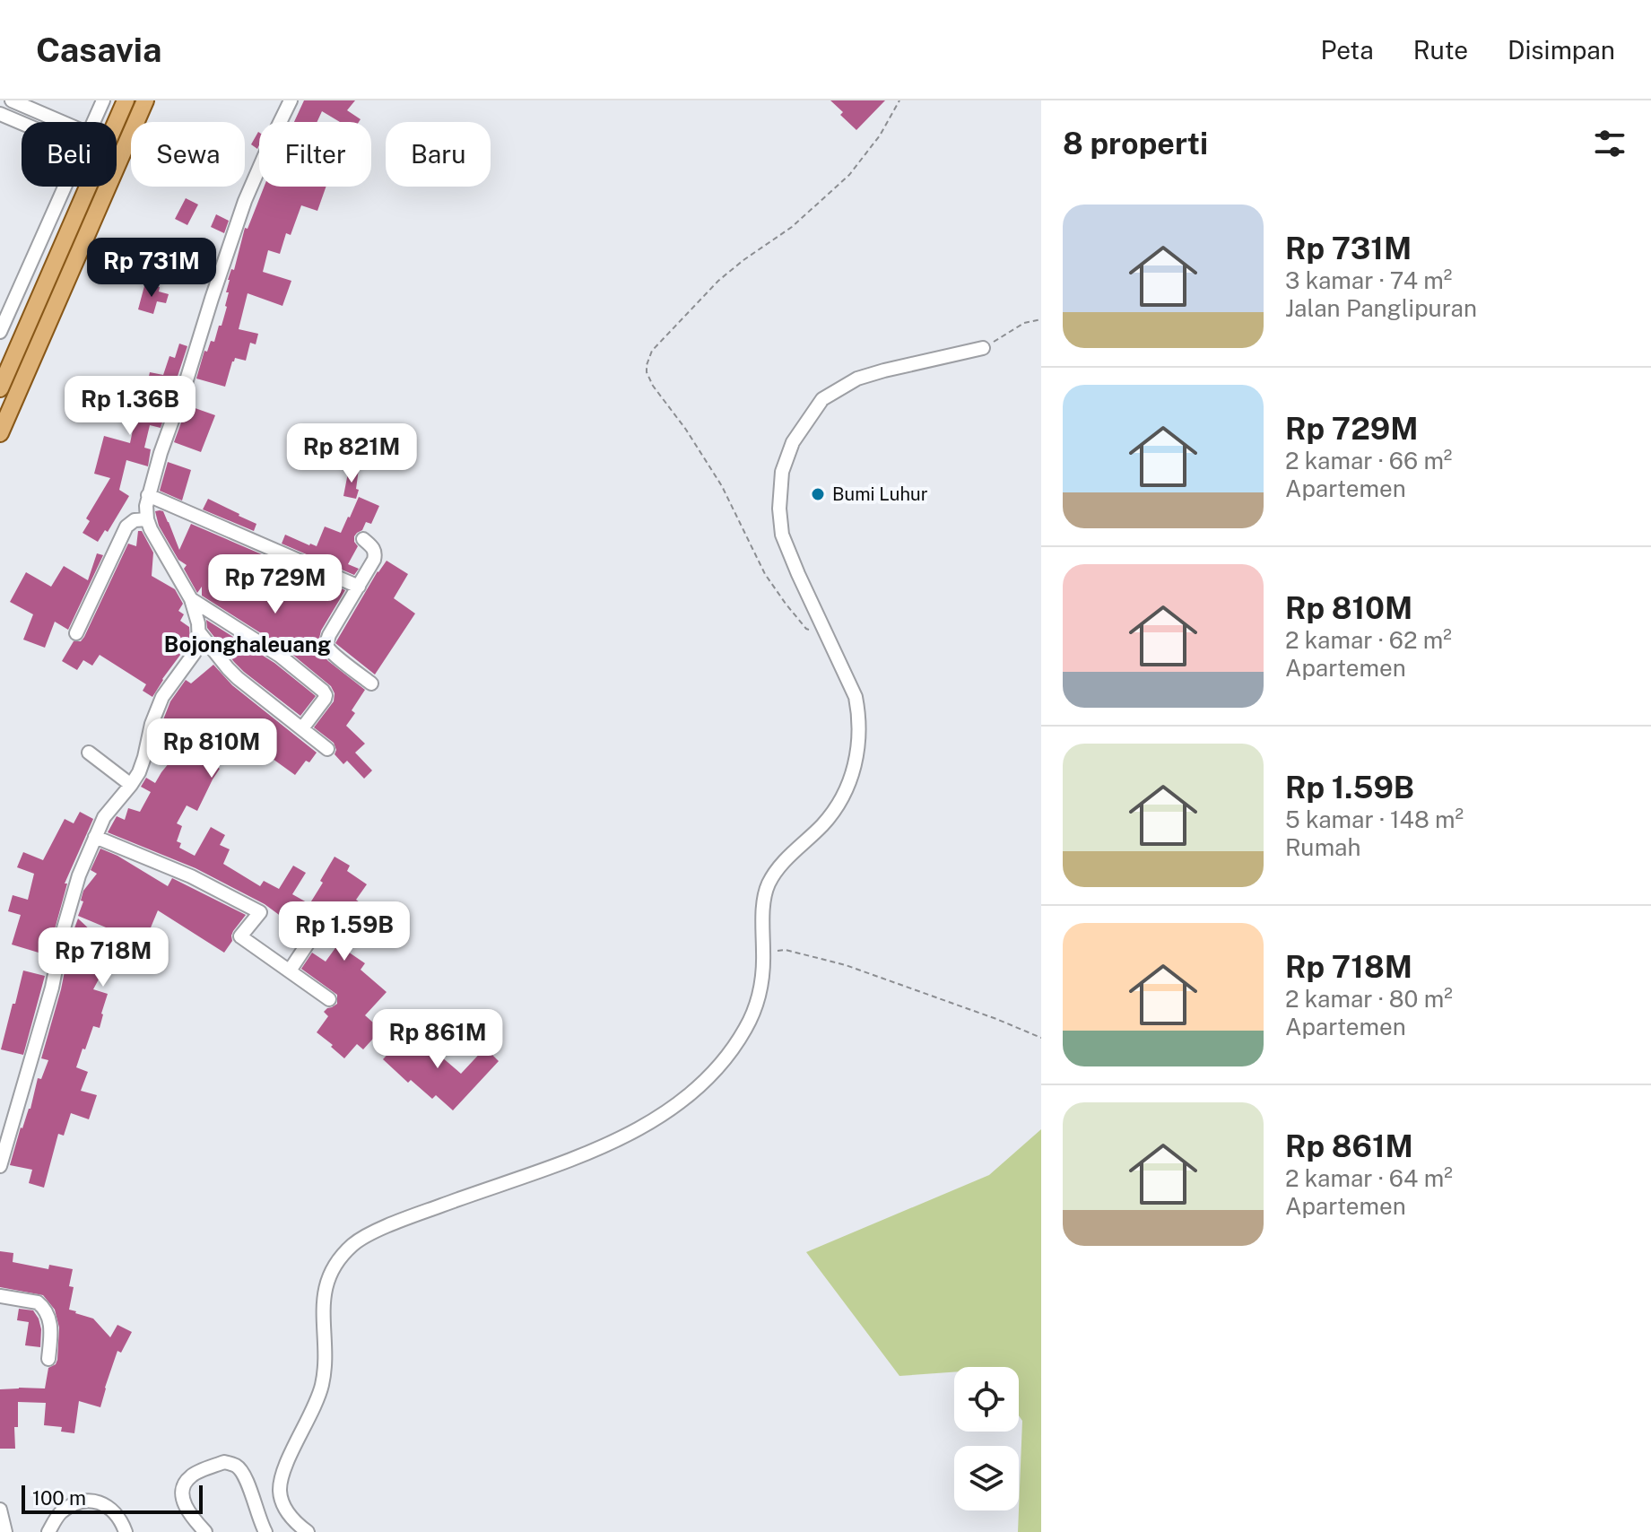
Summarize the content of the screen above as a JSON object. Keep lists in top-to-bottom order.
{
  "districts": ["Bojonghaleuang"],
  "places": ["Bumi Luhur"],
  "scale_bar": "100 m",
  "page": {
    "header": "Casavia",
    "nav": ["Peta", "Rute", "Disimpan"],
    "heading": "8 properti",
    "chip": [
      "Beli",
      "Sewa",
      "Filter",
      "Baru"
    ],
    "list": [
      {
        "name": "Rp 731M",
        "note": "3 kamar · 74 m² · Jalan Panglipuran"
      },
      {
        "name": "Rp 729M",
        "note": "2 kamar · 66 m² · Apartemen"
      },
      {
        "name": "Rp 810M",
        "note": "2 kamar · 62 m² · Apartemen"
      },
      {
        "name": "Rp 1.59B",
        "note": "5 kamar · 148 m² · Rumah"
      },
      {
        "name": "Rp 718M",
        "note": "2 kamar · 80 m² · Apartemen"
      },
      {
        "name": "Rp 861M",
        "note": "2 kamar · 64 m² · Apartemen"
      }
    ],
    "price": [
      "Rp 731M",
      "Rp 1.36B",
      "Rp 821M",
      "Rp 729M",
      "Rp 810M",
      "Rp 1.59B",
      "Rp 718M",
      "Rp 861M"
    ],
    "scale": "100 m"
  }
}
